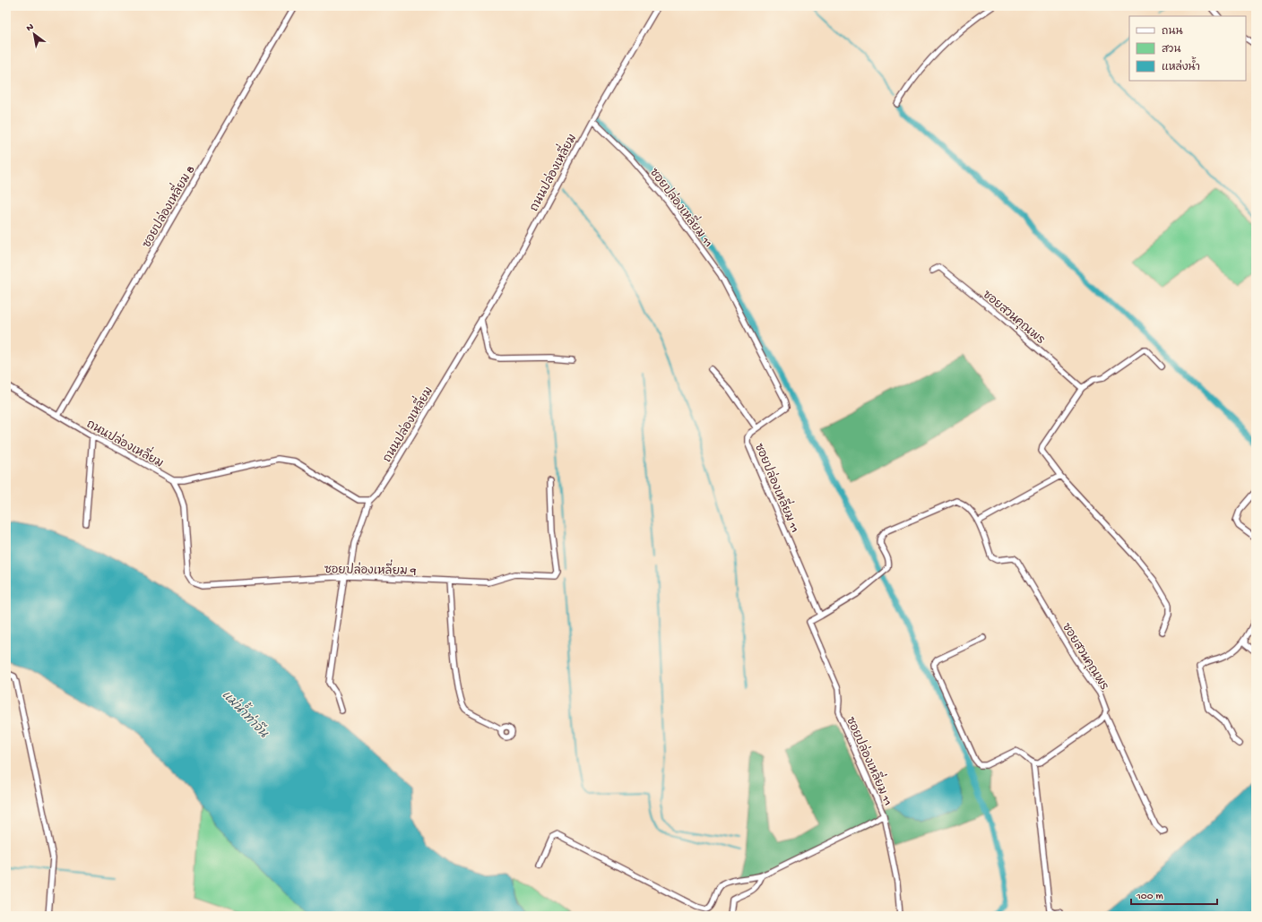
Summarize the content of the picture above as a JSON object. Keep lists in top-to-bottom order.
{
  "streets": {
    "street": [
      "ถนนปล่องเหลี่ยม",
      "ซอยปล่องเหลี่ยม 8",
      "ซอยปล่องเหลี่ยม 11",
      "ซอยสวนคุณพร",
      "ซอยปล่องเหลี่ยม 9"
    ]
  },
  "crossings": [
    ["ถนนปล่องเหลี่ยม", "ซอยปล่องเหลี่ยม 8"],
    ["ถนนปล่องเหลี่ยม", "ซอยปล่องเหลี่ยม 11"],
    ["ถนนปล่องเหลี่ยม", "ซอยปล่องเหลี่ยม 9"],
    ["ซอยปล่องเหลี่ยม 11", "ซอยสวนคุณพร"]
  ],
  "water": ["แม่น้ำท่าจีน"],
  "legend": ["ถนน", "สวน", "แหล่งน้ำ"],
  "scale_bar": "100 m",
  "north": "top left"
}
